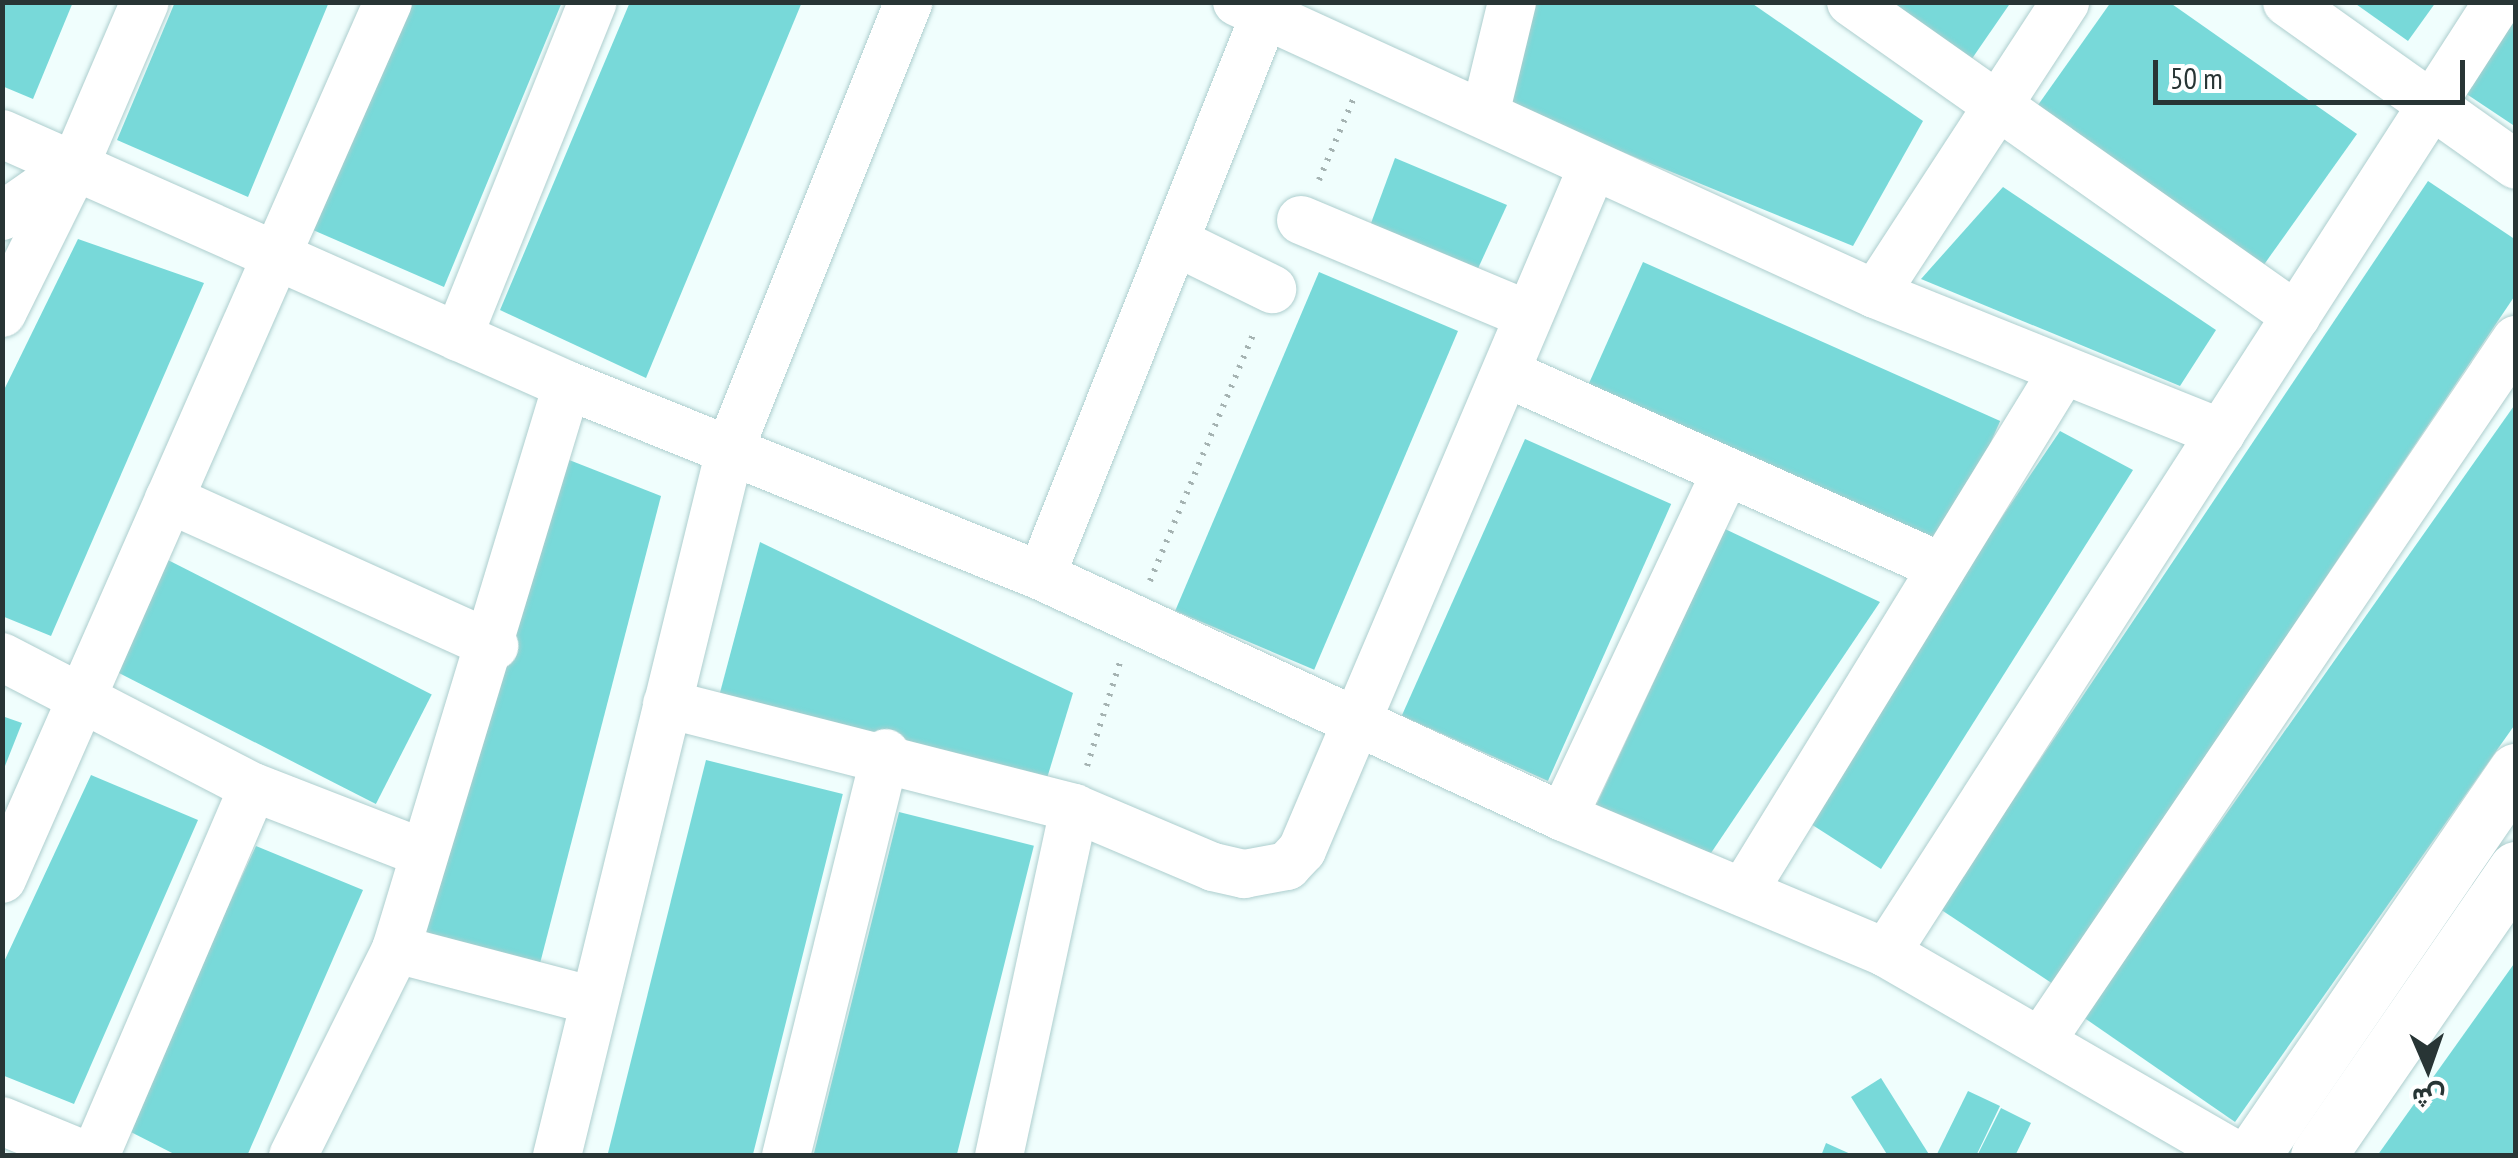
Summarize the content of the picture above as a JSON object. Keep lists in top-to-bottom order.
{
  "scale_bar": "50 m",
  "north": "bottom"
}
